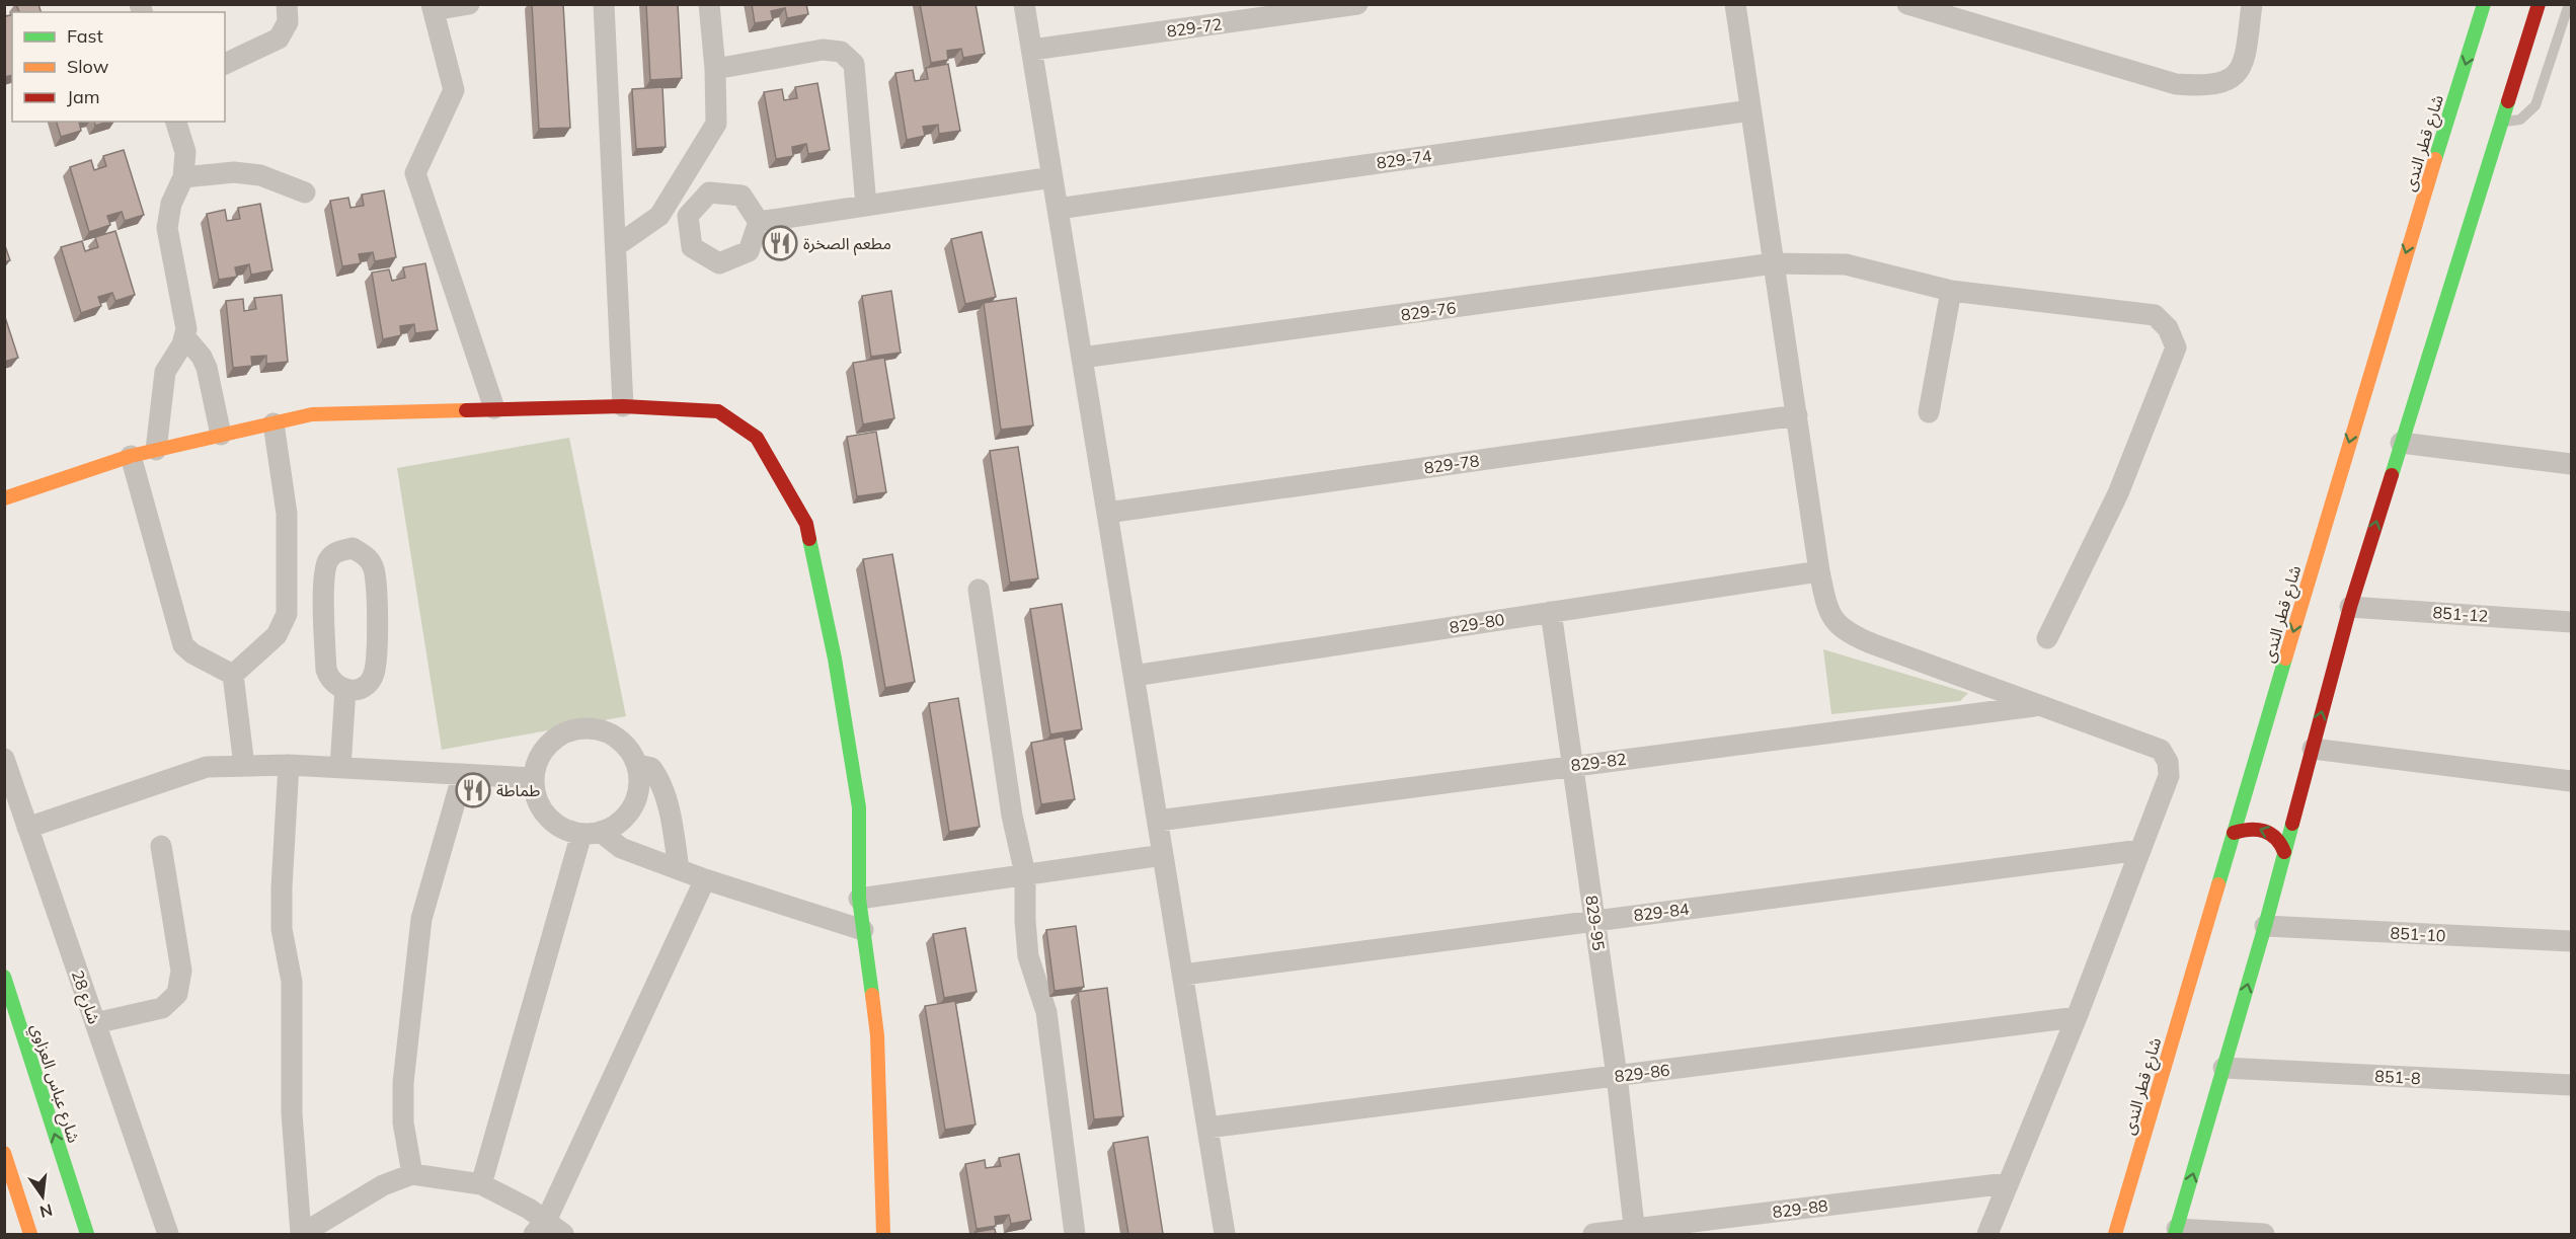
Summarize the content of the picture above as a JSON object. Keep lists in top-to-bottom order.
{
  "streets": {
    "main road": ["شارع قطر الندى", "شارع عباس العزاوي"],
    "street": [
      "829-72",
      "829-74",
      "829-76",
      "829-78",
      "851-12",
      "829-80",
      "829-82",
      "829-84",
      "829-95",
      "851-10",
      "شارع 28",
      "829-86",
      "851-8",
      "829-88"
    ]
  },
  "crossings": [
    ["829-80", "829-95"],
    ["829-82", "829-95"],
    ["829-84", "829-95"],
    ["829-95", "829-86"],
    ["829-95", "829-88"]
  ],
  "places": {
    "restaurant": ["مطعم الصخرة", "طماطة"]
  },
  "legend": ["Fast", "Slow", "Jam"],
  "north": "bottom"
}
